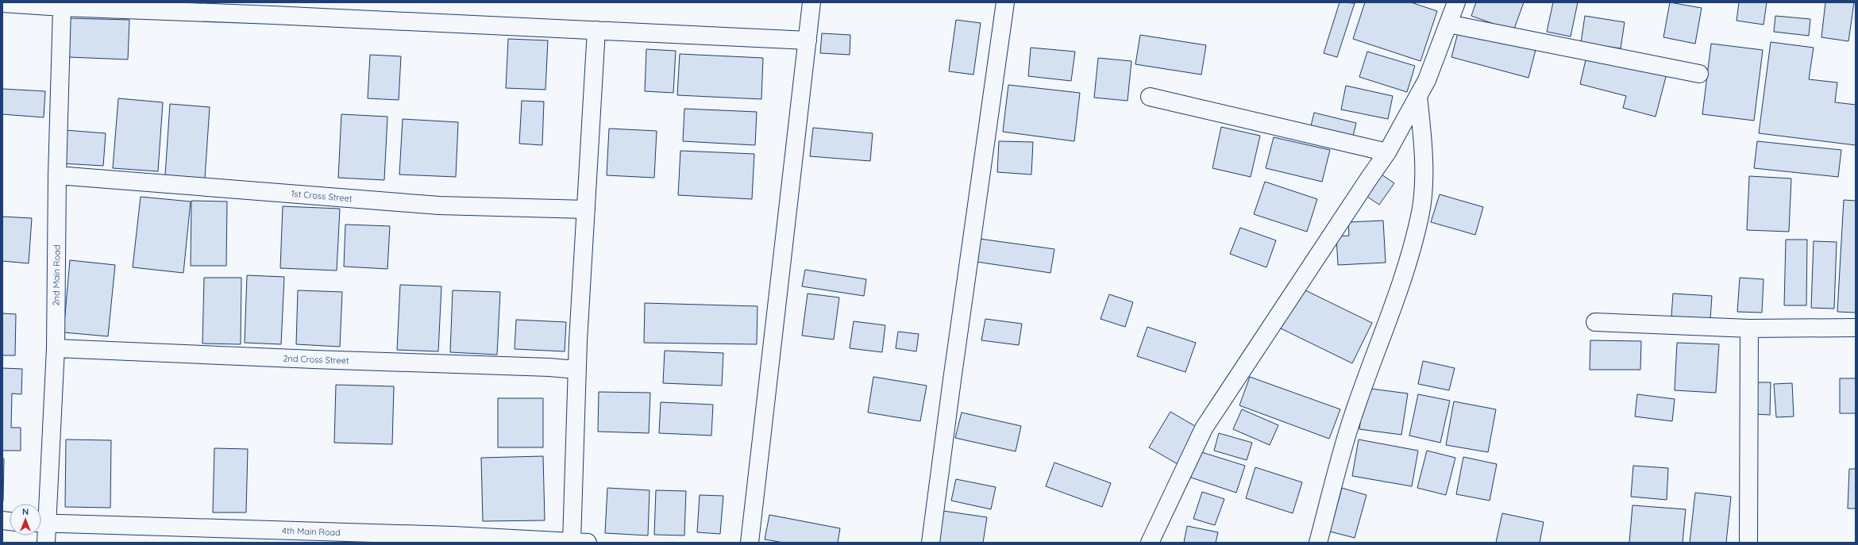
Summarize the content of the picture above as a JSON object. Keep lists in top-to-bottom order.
{
  "streets": {
    "street": [
      "1st Cross Street",
      "2nd Main Road",
      "2nd Cross Street",
      "4th Main Road"
    ]
  },
  "crossings": [
    ["1st Cross Street", "2nd Main Road"],
    ["2nd Main Road", "2nd Cross Street"],
    ["2nd Main Road", "4th Main Road"]
  ],
  "north": "top"
}
